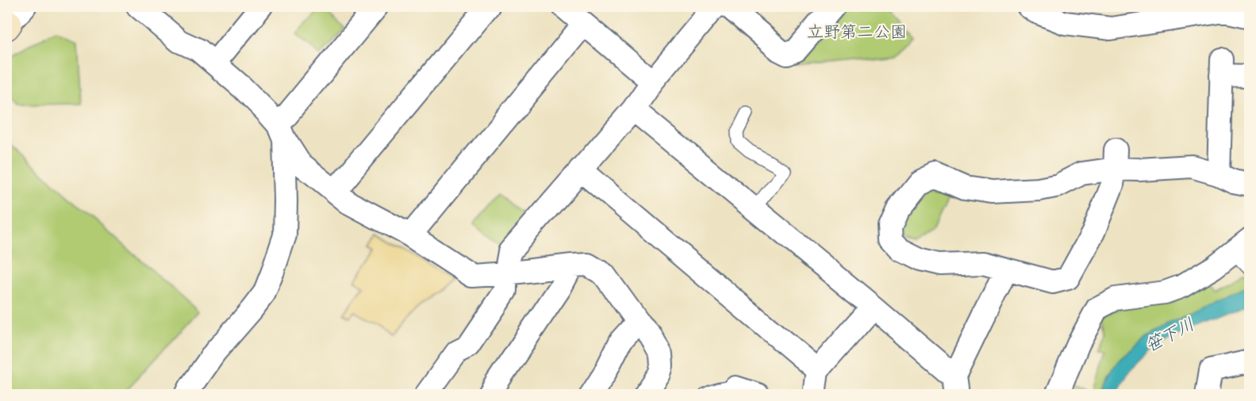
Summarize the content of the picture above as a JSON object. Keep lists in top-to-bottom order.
{
  "water": ["笹下川"],
  "parks": ["立野第二公園"]
}
